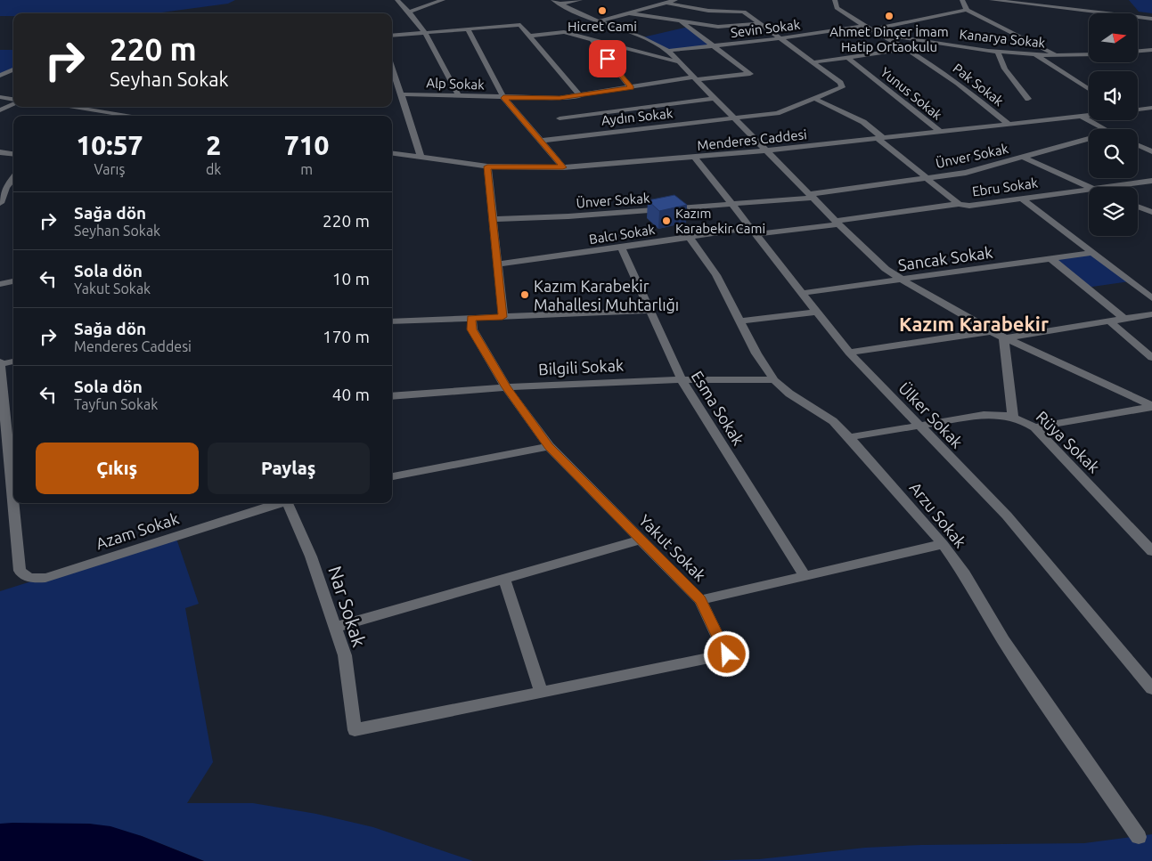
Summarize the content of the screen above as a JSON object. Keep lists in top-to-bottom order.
{
  "streets": {
    "street": [
      "Sevin Sokak",
      "Kanarya Sokak",
      "Alp Sokak",
      "Pak Sokak",
      "Yunus Sokak",
      "Aydın Sokak",
      "Menderes Caddesi",
      "Ünver Sokak",
      "Ebru Sokak",
      "Balcı Sokak",
      "Sancak Sokak",
      "Bilgili Sokak",
      "Esma Sokak",
      "Ülker Sokak",
      "Rüya Sokak",
      "Arzu Sokak",
      "Azam Sokak",
      "Yakut Sokak",
      "Nar Sokak"
    ]
  },
  "crossings": [
    ["Sevin Sokak", "Alp Sokak"],
    ["Sevin Sokak", "Pak Sokak"],
    ["Kanarya Sokak", "Pak Sokak"],
    ["Pak Sokak", "Menderes Caddesi"],
    ["Yunus Sokak", "Menderes Caddesi"],
    ["Menderes Caddesi", "Ülker Sokak"],
    ["Ünver Sokak", "Ülker Sokak"],
    ["Ebru Sokak", "Balcı Sokak"],
    ["Ebru Sokak", "Ülker Sokak"],
    ["Balcı Sokak", "Esma Sokak"],
    ["Balcı Sokak", "Ülker Sokak"],
    ["Balcı Sokak", "Arzu Sokak"],
    ["Sancak Sokak", "Ülker Sokak"],
    ["Bilgili Sokak", "Esma Sokak"],
    ["Bilgili Sokak", "Arzu Sokak"],
    ["Bilgili Sokak", "Yakut Sokak"],
    ["Yakut Sokak", "Nar Sokak"]
  ],
  "districts": ["Kazım Karabekir"],
  "places": [
    "Hicret Cami",
    "Ahmet Dinçer İmam Hatip Ortaokulu",
    "Kazım Karabekir Cami",
    "Kazım Karabekir Mahallesi Muhtarlığı"
  ],
  "north": "right",
  "page": {
    "turn": ["220 m", "Seyhan Sokak"],
    "eta": [
      "10:57",
      "Varış",
      "2",
      "dk",
      "710",
      "m"
    ],
    "list": [
      {
        "name": "Sağa dön",
        "note": "Seyhan Sokak",
        "value": "220 m"
      },
      {
        "name": "Sola dön",
        "note": "Yakut Sokak",
        "value": "10 m"
      },
      {
        "name": "Sağa dön",
        "note": "Menderes Caddesi",
        "value": "170 m"
      },
      {
        "name": "Sola dön",
        "note": "Tayfun Sokak",
        "value": "40 m"
      }
    ],
    "buttons": ["Çıkış", "Paylaş"]
  }
}
